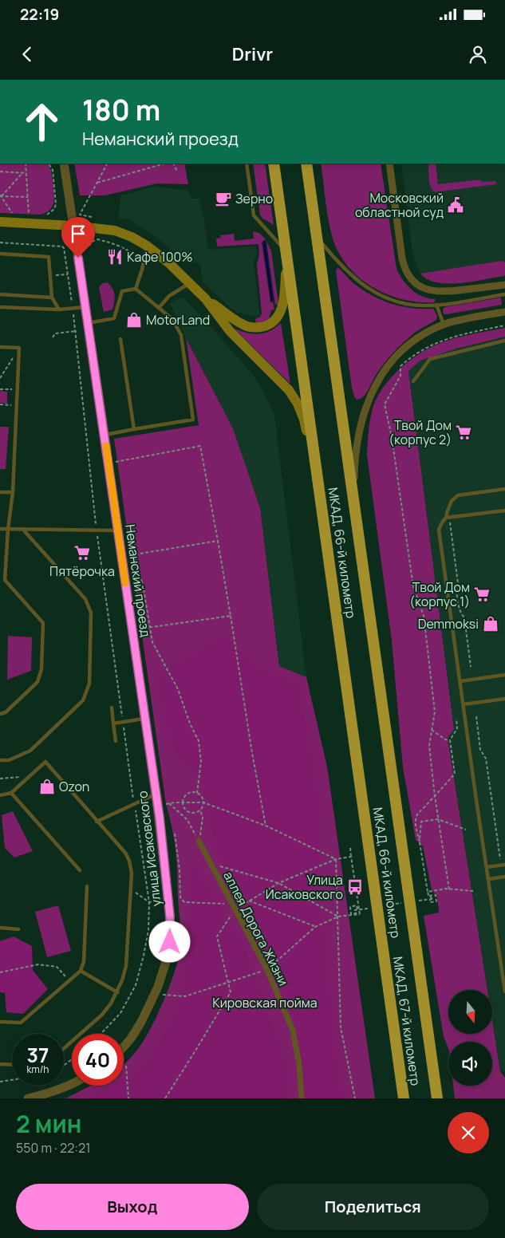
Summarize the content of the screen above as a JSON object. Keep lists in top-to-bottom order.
{
  "streets": {
    "highway": ["МКАД, 66-й километр", "МКАД, 67-й километр"],
    "street": ["Неманский проезд", "улица Исаковского", "аллея Дорога Жизни"]
  },
  "crossings": [
    ["МКАД, 66-й километр", "МКАД, 67-й километр"],
    ["Неманский проезд", "улица Исаковского"]
  ],
  "parks": ["Кировская пойма"],
  "places": {
    "cafe": ["Зерно"],
    "public building": ["Московский областной суд"],
    "restaurant": ["Кафе 100%"],
    "shop": ["MotorLand", "Demmoksi", "Ozon"],
    "supermarket": ["Твой Дом (корпус 2)", "Пятёрочка", "Твой Дом (корпус 1)"],
    "bus stop": ["Улица Исаковского"]
  },
  "north": "bottom",
  "page": {
    "status": "22:19",
    "header": "Drivr",
    "turn": ["180 m", "Неманский проезд"],
    "speed": "37 km/h",
    "limit": "40",
    "heading": ["2 мин", "550 m · 22:21"],
    "buttons": ["Выход", "Поделиться"]
  }
}
